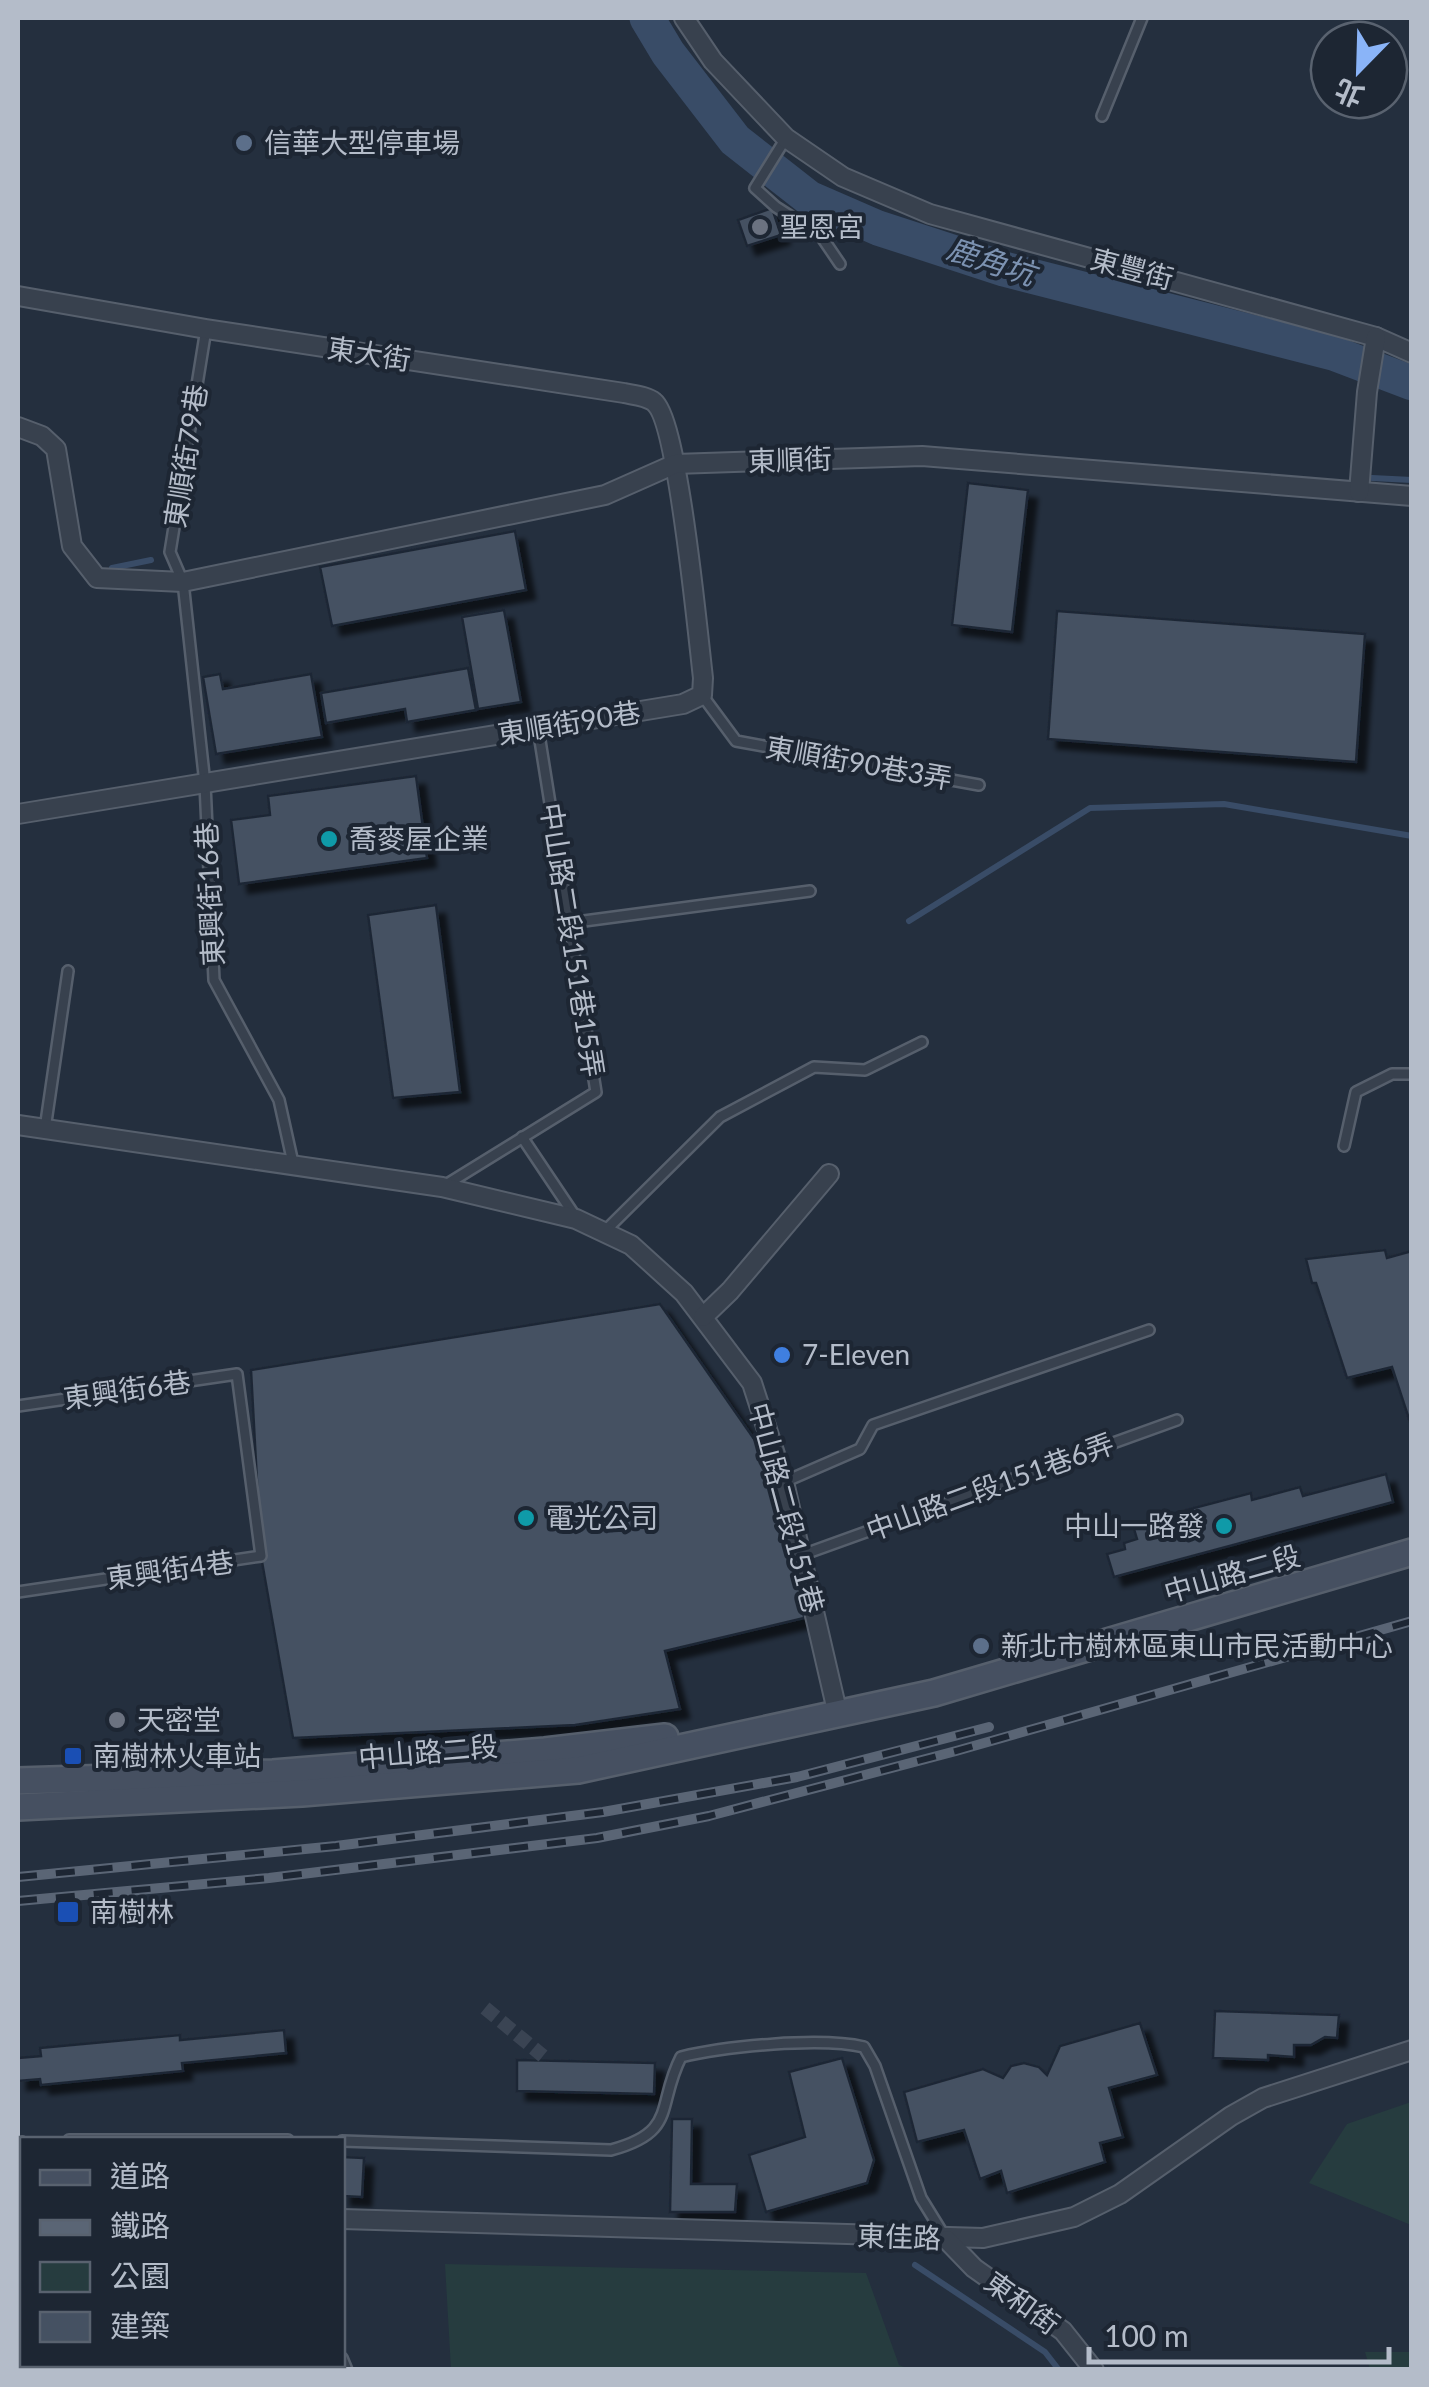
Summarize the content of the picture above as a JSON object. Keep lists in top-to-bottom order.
{
  "streets": {
    "main road": ["中山路二段"],
    "street": [
      "東豐街",
      "東大街",
      "東順街",
      "東順街90巷",
      "中山路二段151巷",
      "東佳路",
      "東和街"
    ],
    "lane": [
      "東順街79巷",
      "東順街90巷3弄",
      "東興街16巷",
      "中山路二段151巷15弄",
      "東興街6巷",
      "中山路二段151巷6弄",
      "東興街4巷"
    ]
  },
  "crossings": [
    ["東大街", "東順街79巷"],
    ["東大街", "東順街"],
    ["東順街79巷", "東順街"],
    ["東順街90巷", "東順街90巷3弄"],
    ["東順街90巷", "東興街16巷"],
    ["東順街90巷", "中山路二段151巷15弄"],
    ["中山路二段151巷15弄", "中山路二段151巷"],
    ["東興街6巷", "東興街4巷"],
    ["中山路二段151巷6弄", "中山路二段151巷"],
    ["中山路二段151巷", "中山路二段"],
    ["東佳路", "東和街"]
  ],
  "water": ["鹿角坑"],
  "places": {
    "other": [
      "信華大型停車場",
      "聖恩宮",
      "喬麥屋企業",
      "7-Eleven",
      "電光公司",
      "中山一路發",
      "新北市樹林區東山市民活動中心",
      "天密堂"
    ],
    "transit": ["南樹林火車站", "南樹林"]
  },
  "legend": [
    "道路",
    "鐵路",
    "公園",
    "建築"
  ],
  "scale_bar": "100 m",
  "north": "bottom left"
}
